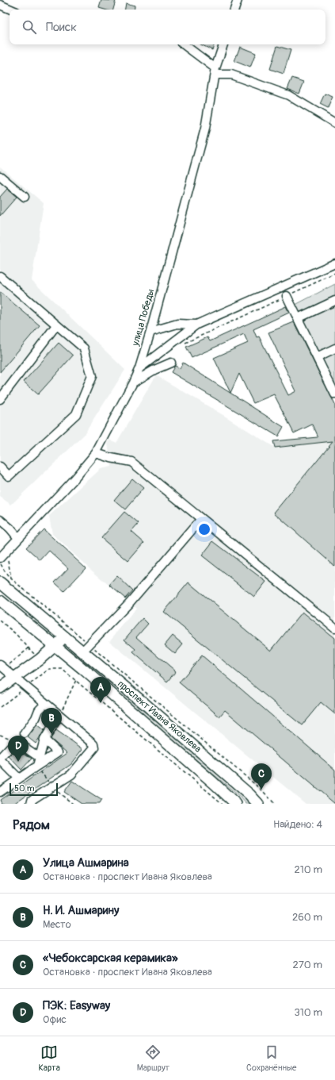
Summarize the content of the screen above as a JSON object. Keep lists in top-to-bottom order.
{
  "streets": {
    "main road": ["проспект Ивана Яковлева"],
    "street": ["улица Победы"]
  },
  "scale_bar": "50 m",
  "page": {
    "search": "Поиск",
    "pins": [
      "A",
      "B",
      "D",
      "C"
    ],
    "scale": "50 m",
    "heading": ["Рядом", "Найдено: 4"],
    "list": [
      {
        "mark": "A",
        "name": "Улица Ашмарина",
        "note": "Остановка · проспект Ивана Яковлева",
        "value": "210 m"
      },
      {
        "mark": "B",
        "name": "Н. И. Ашмарину",
        "note": "Место",
        "value": "260 m"
      },
      {
        "mark": "C",
        "name": "«Чебоксарская керамика»",
        "note": "Остановка · проспект Ивана Яковлева",
        "value": "270 m"
      },
      {
        "mark": "D",
        "name": "ПЭК: Easyway",
        "note": "Офис",
        "value": "310 m"
      }
    ],
    "nav": ["Карта", "Маршрут", "Сохранённые"]
  }
}
